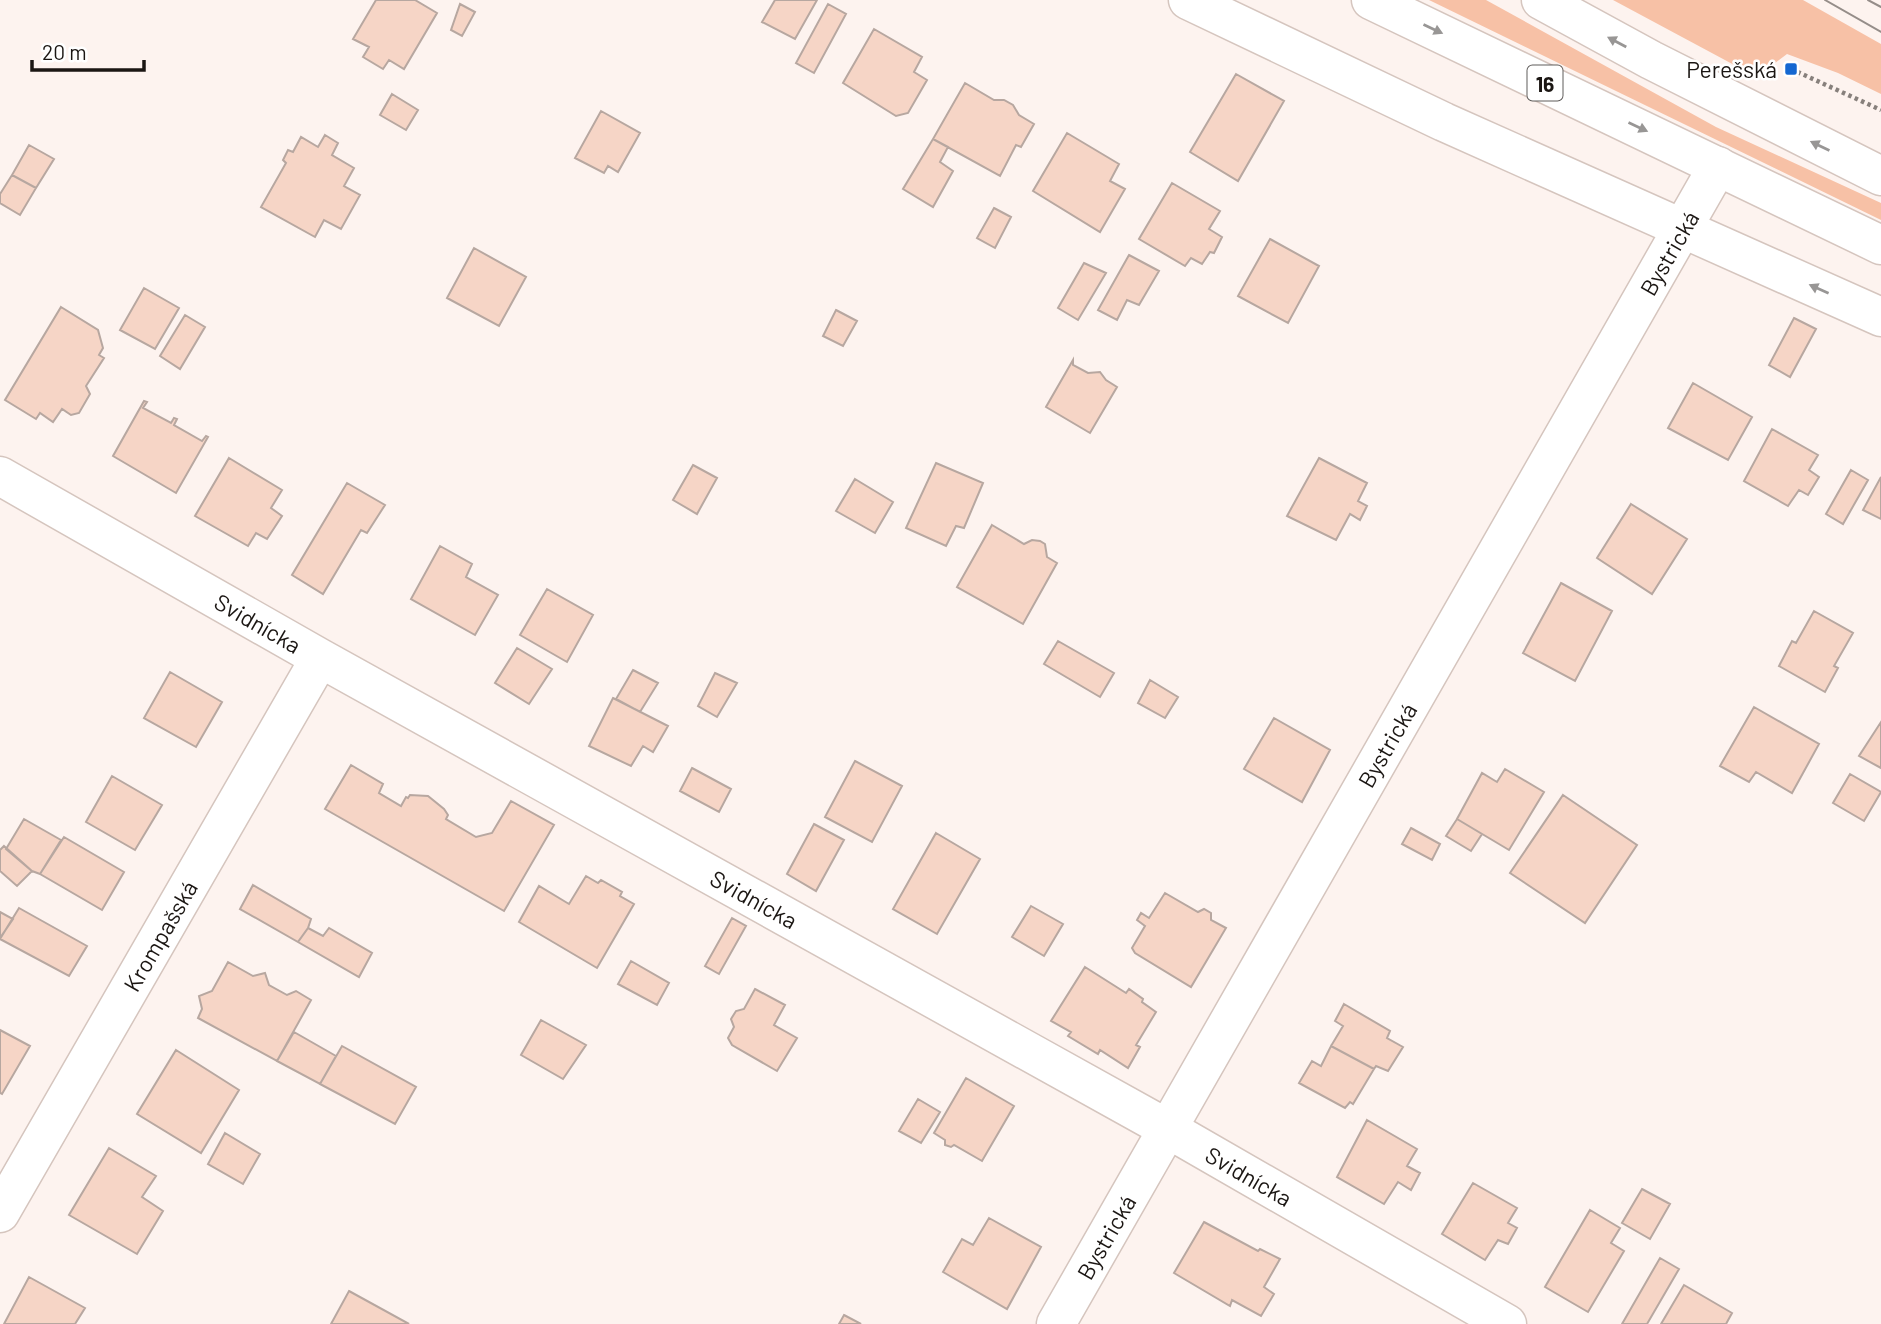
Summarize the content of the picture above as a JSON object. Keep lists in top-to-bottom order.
{
  "streets": {
    "main road": [
      "16",
      "Bystrická",
      "Svidnícka",
      "Krompašská"
    ]
  },
  "crossings": [
    ["16", "Bystrická"],
    ["Bystrická", "Svidnícka"],
    ["Svidnícka", "Krompašská"]
  ],
  "places": {
    "transit": ["Perešská"]
  },
  "scale_bar": "20 m"
}
